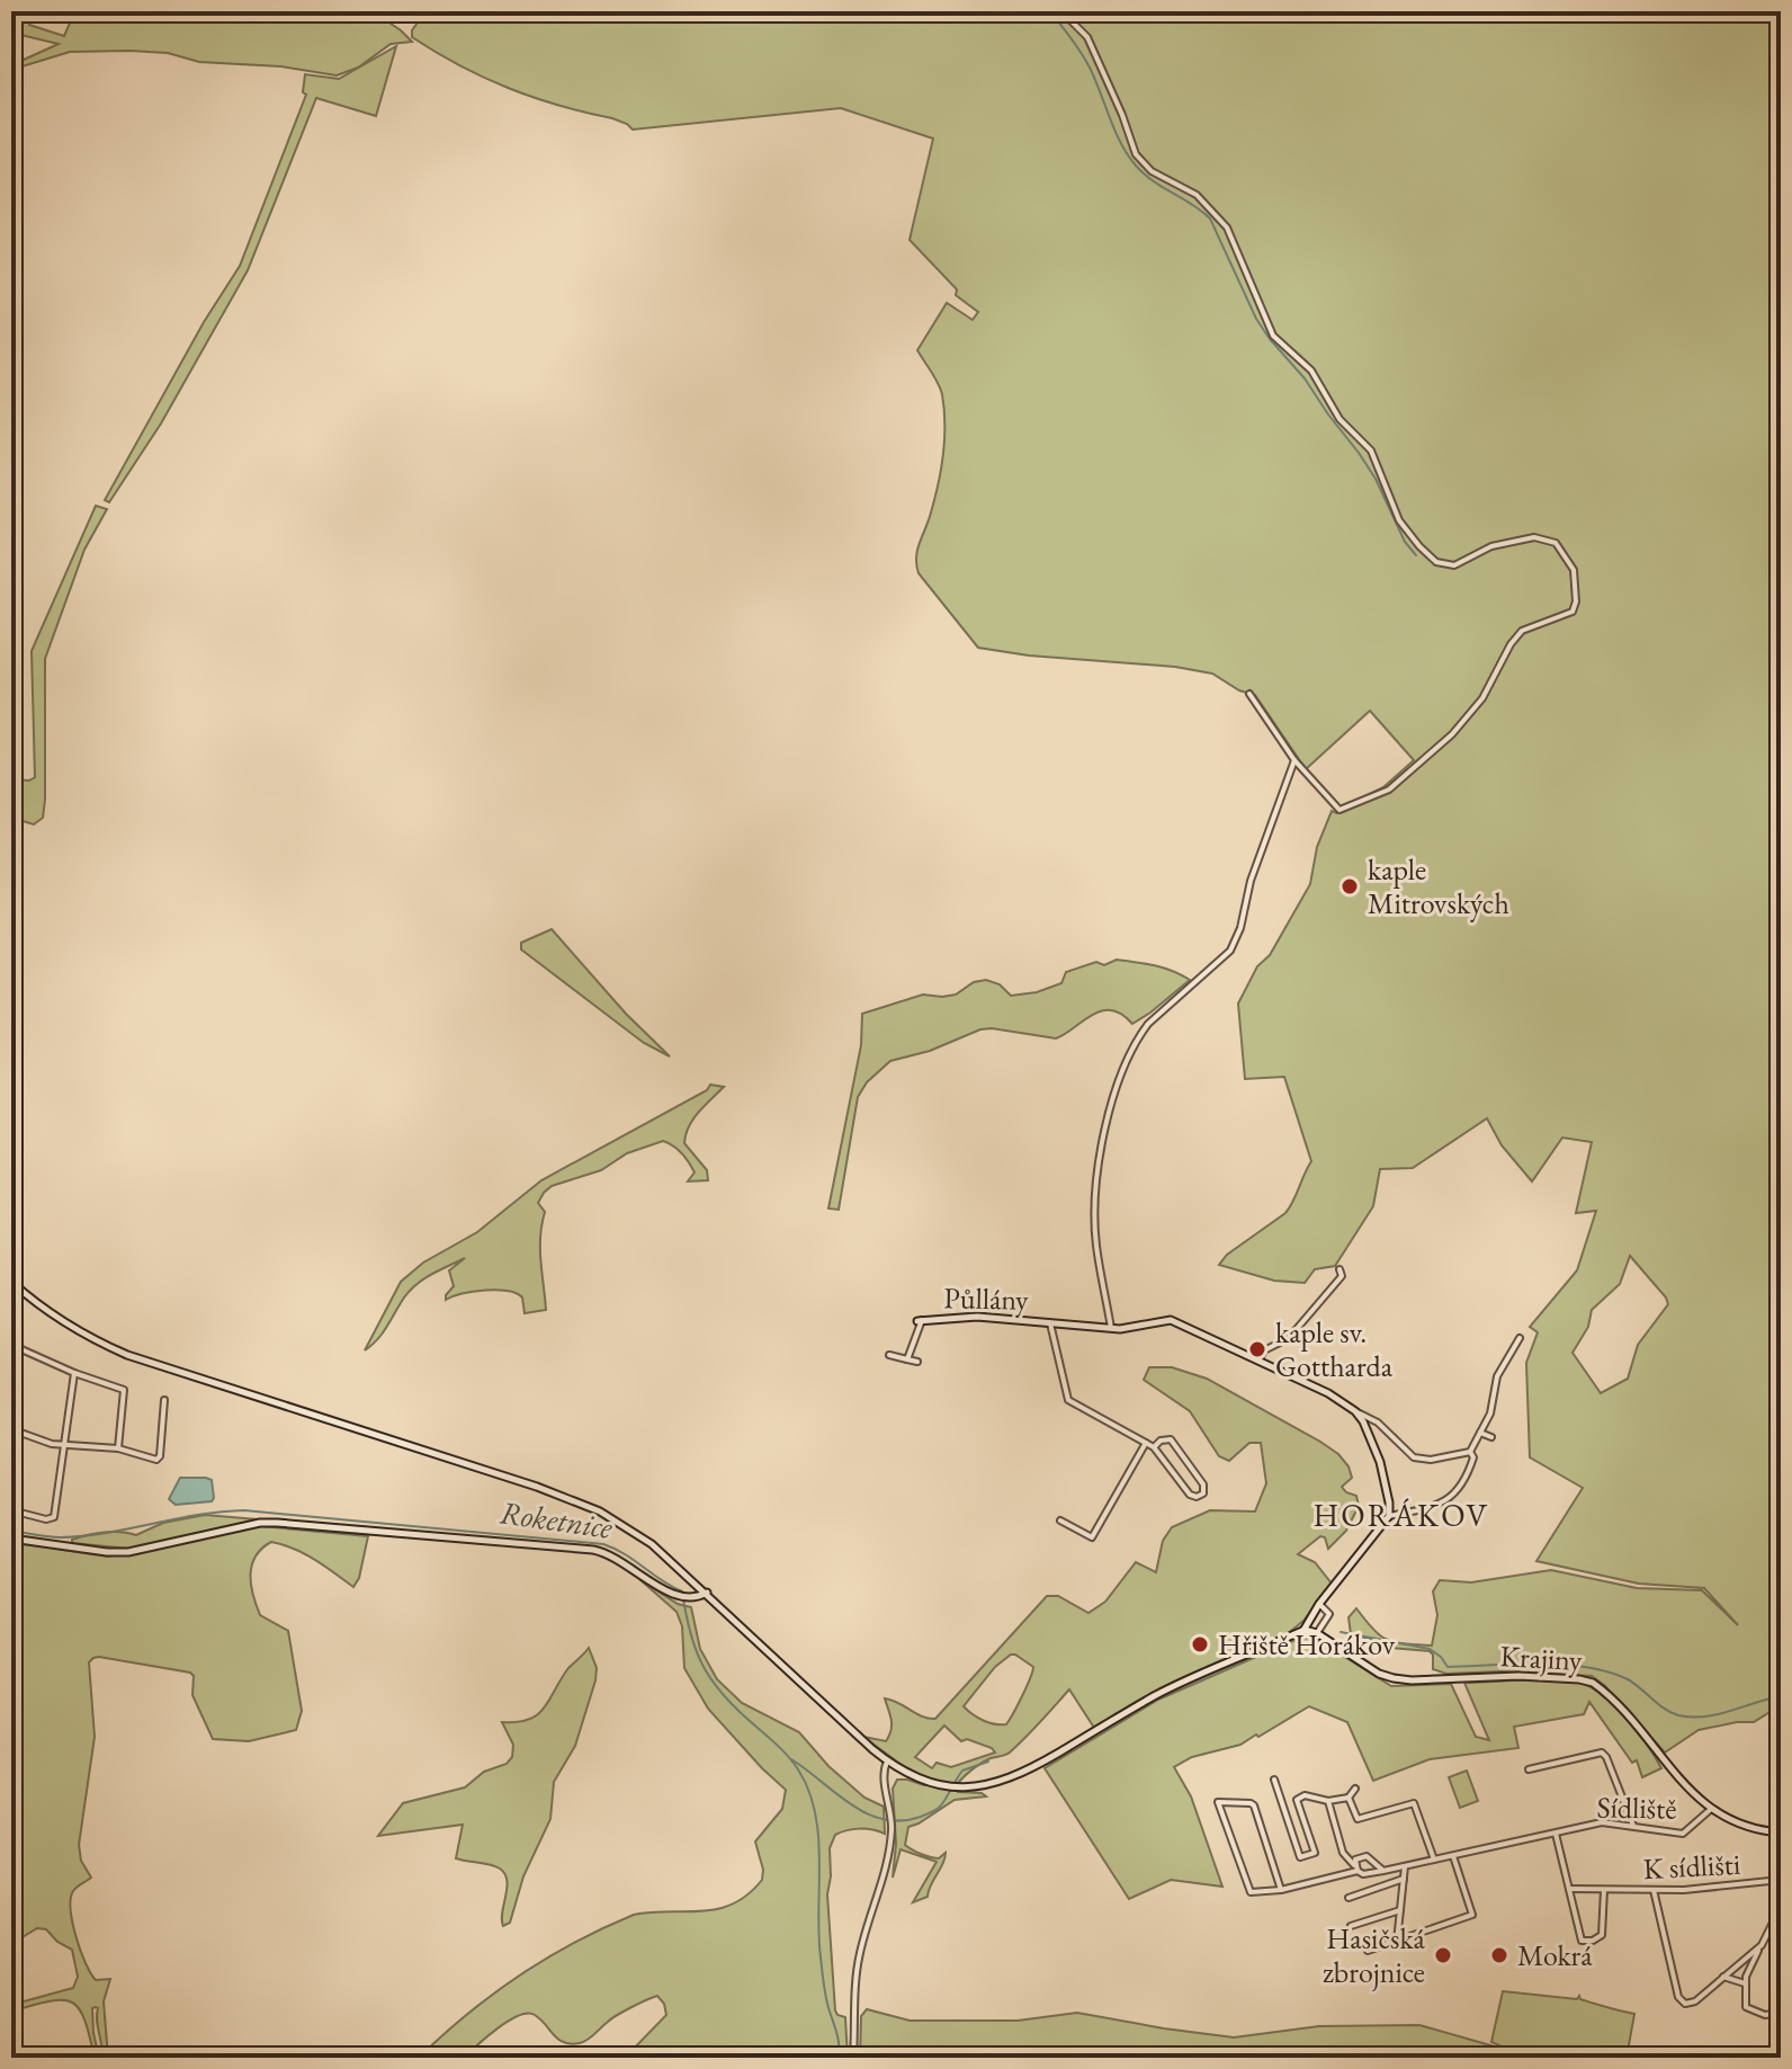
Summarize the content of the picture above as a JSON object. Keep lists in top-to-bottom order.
{
  "streets": {
    "street": [
      "Půllány",
      "Krajiny",
      "Sídliště",
      "K sídlišti"
    ]
  },
  "crossings": [
    ["Krajiny", "Sídliště"],
    ["Sídliště", "K sídlišti"]
  ],
  "districts": ["HORÁKOV"],
  "water": ["Roketnice"],
  "places": [
    "kaple Mitrovských",
    "kaple sv. Gottharda",
    "Hřiště Horákov",
    "Hasičská zbrojnice",
    "Mokrá"
  ]
}
